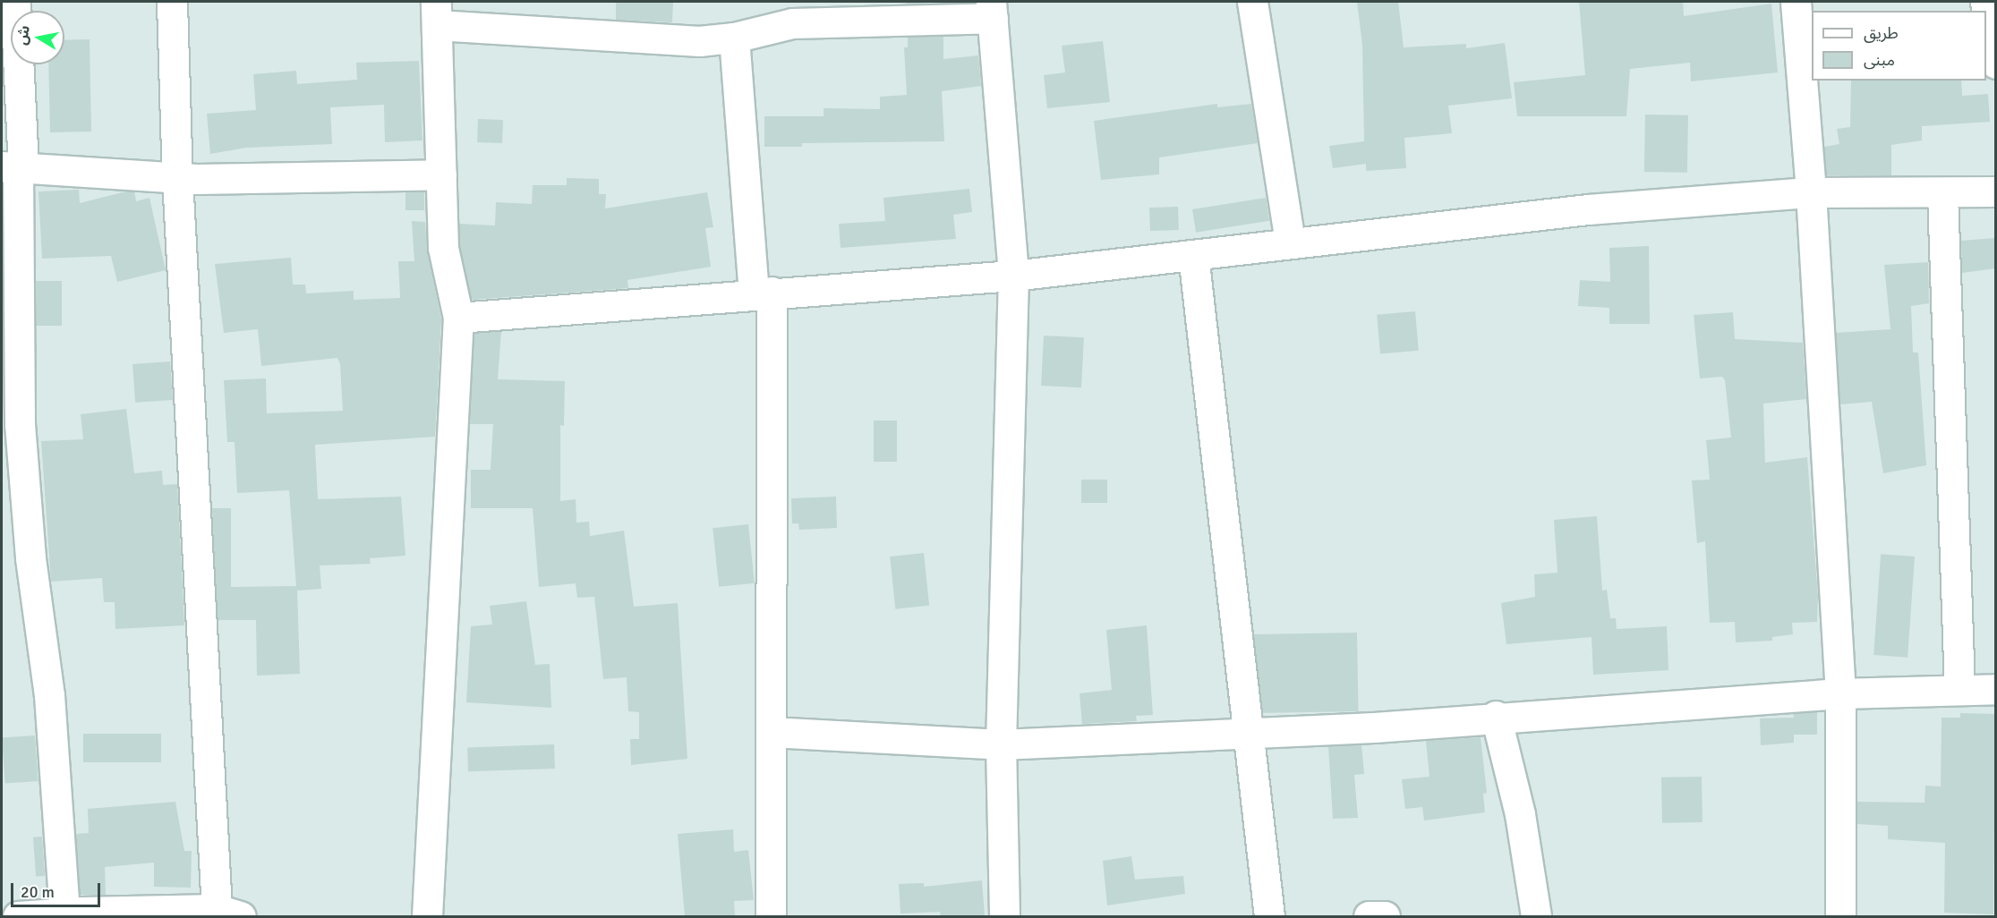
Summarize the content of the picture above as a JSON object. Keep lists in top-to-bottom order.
{
  "legend": ["طريق", "مبنى"],
  "scale_bar": "20 m",
  "north": "left"
}
